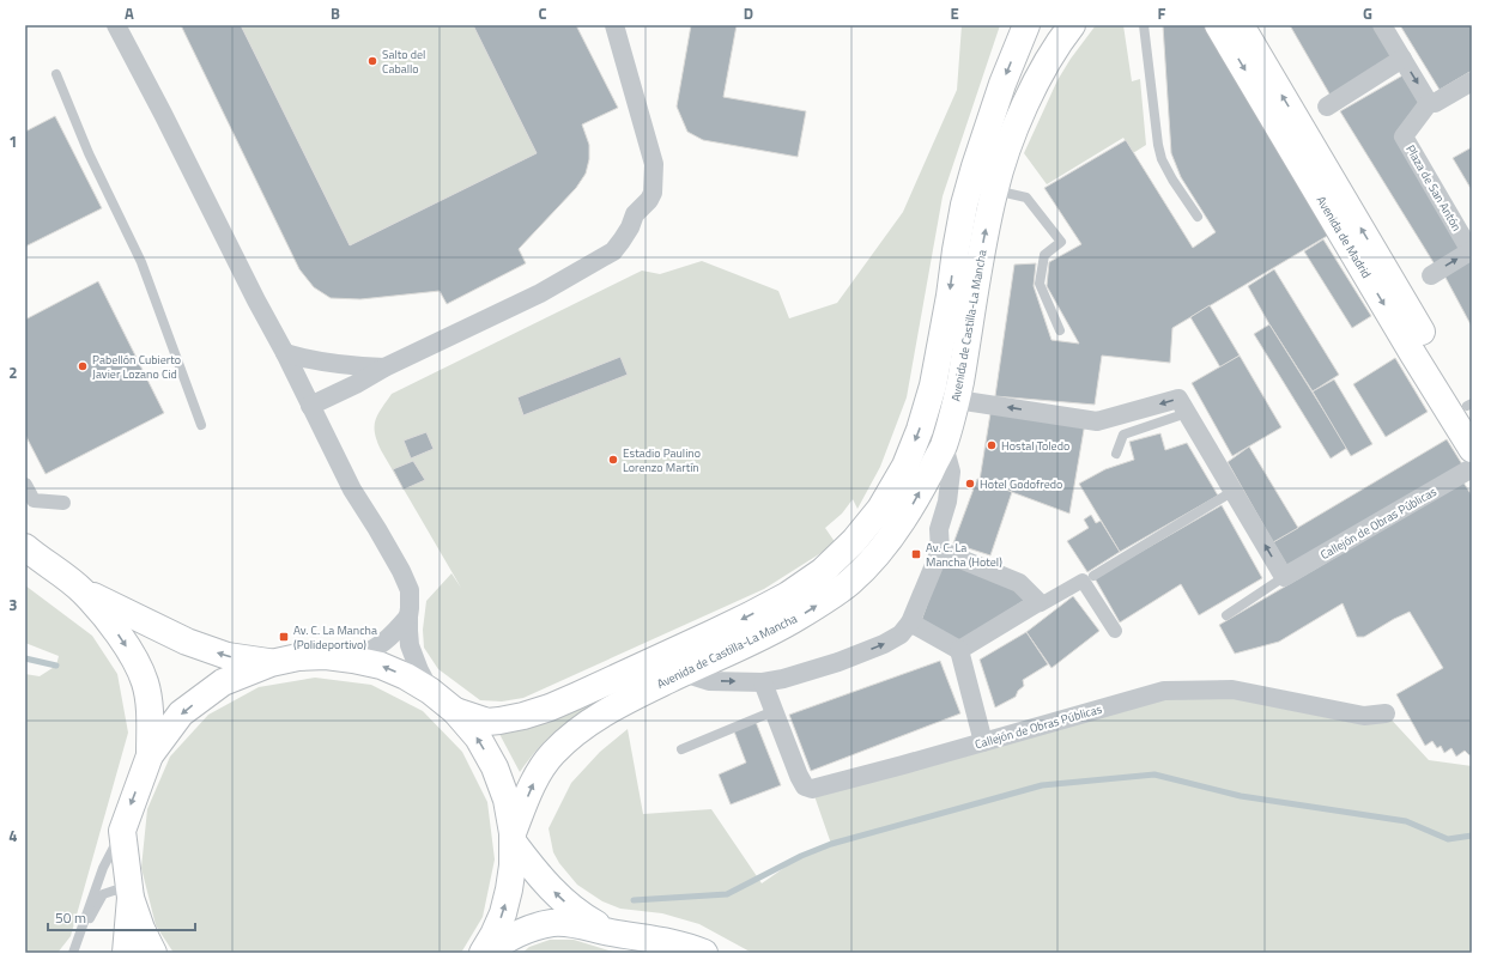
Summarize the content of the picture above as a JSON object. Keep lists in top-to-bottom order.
{
  "streets": {
    "main road": ["Avenida de Madrid", "Avenida de Castilla-La Mancha"],
    "street": ["Plaza de San Antón", "Callejón de Obras Públicas"]
  },
  "places": {
    "other": [
      "Salto del Caballo",
      "Pabellón Cubierto Javier Lozano Cid",
      "Hostal Toledo",
      "Estadio Paulino Lorenzo Martín",
      "Hotel Godofredo"
    ],
    "transit": ["Av. C. La Mancha (Hotel)", "Av. C. La Mancha (Polideportivo)"]
  },
  "scale_bar": "50 m",
  "grid": {
    "columns": [
      "A",
      "B",
      "C",
      "D",
      "E",
      "F",
      "G"
    ],
    "rows": [
      "1",
      "2",
      "3",
      "4"
    ]
  }
}
